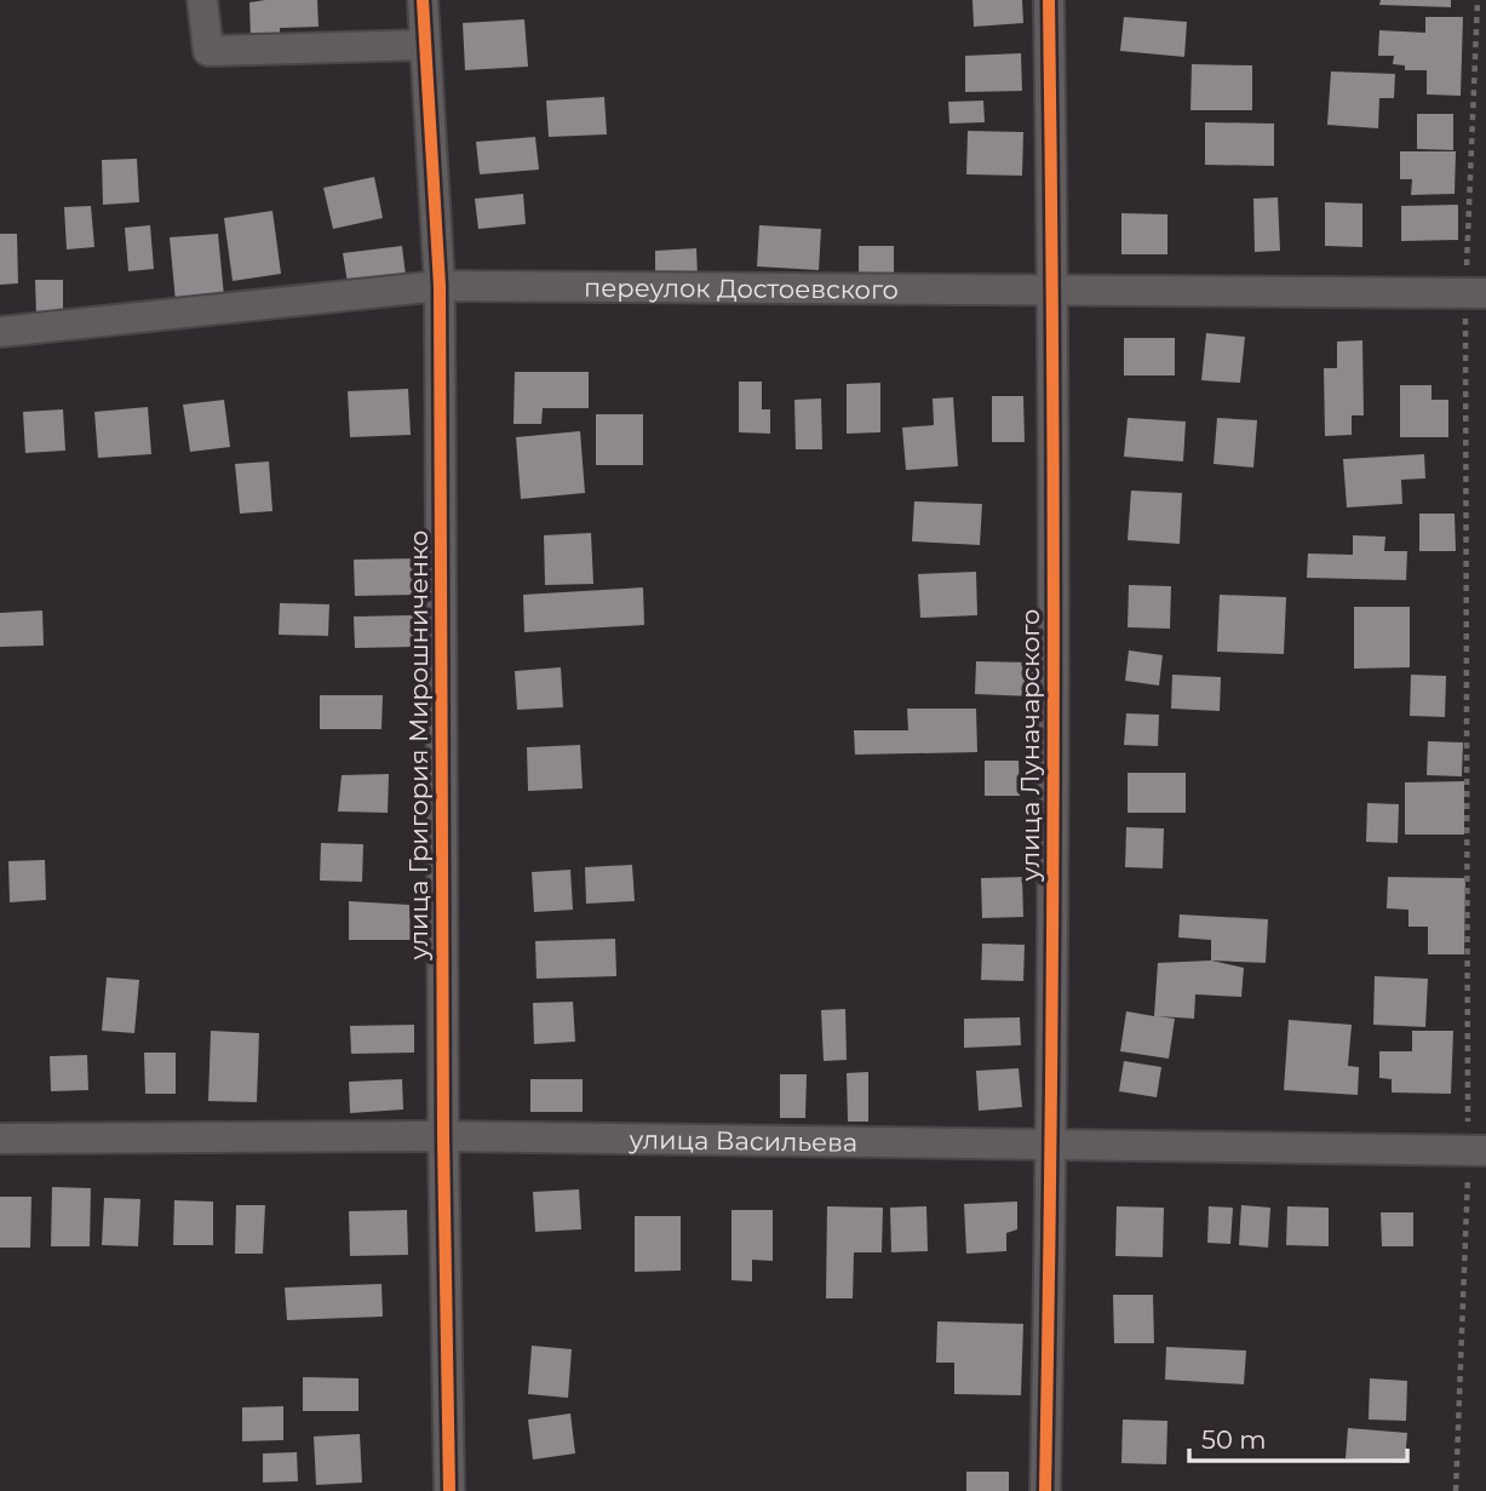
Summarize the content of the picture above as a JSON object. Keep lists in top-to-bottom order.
{
  "streets": {
    "street": [
      "переулок Достоевского",
      "улица Григория Мирошниченко",
      "улица Луначарского",
      "улица Васильева"
    ]
  },
  "crossings": [
    ["переулок Достоевского", "улица Григория Мирошниченко"],
    ["переулок Достоевского", "улица Луначарского"],
    ["улица Григория Мирошниченко", "улица Васильева"],
    ["улица Луначарского", "улица Васильева"]
  ],
  "scale_bar": "50 m"
}
